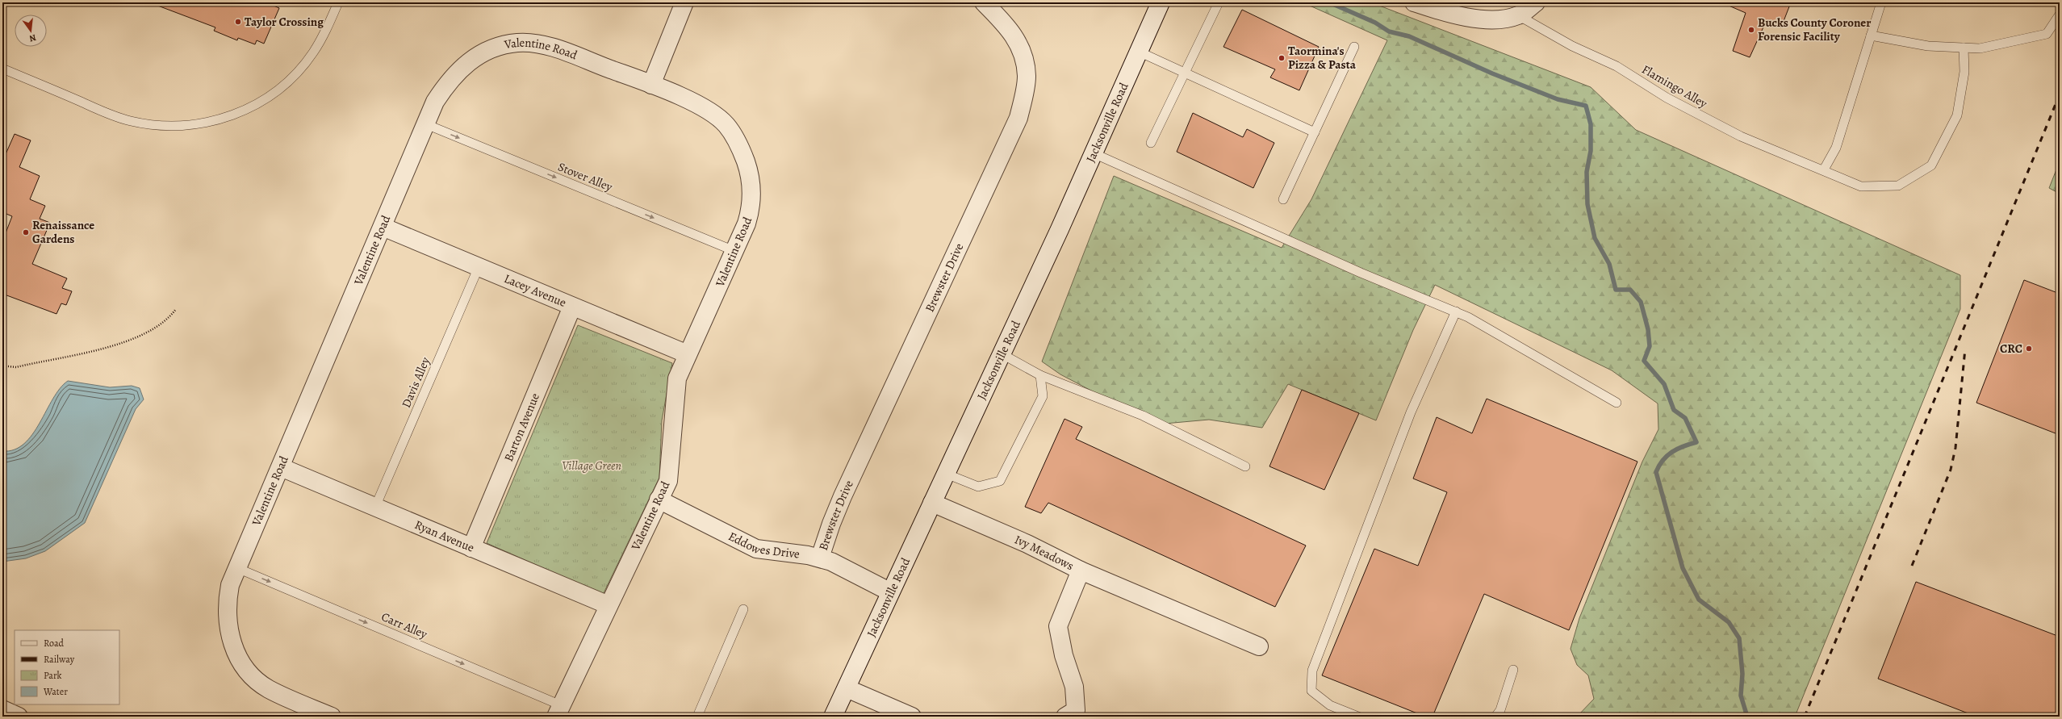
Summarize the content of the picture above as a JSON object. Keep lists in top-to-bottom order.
{
  "streets": {
    "street": [
      "Valentine Road",
      "Jacksonville Road",
      "Brewster Drive",
      "Lacey Avenue",
      "Barton Avenue",
      "Ryan Avenue",
      "Eddowes Drive",
      "Ivy Meadows"
    ],
    "lane": [
      "Flamingo Alley",
      "Stover Alley",
      "Davis Alley",
      "Carr Alley"
    ]
  },
  "crossings": [
    ["Valentine Road", "Stover Alley"],
    ["Valentine Road", "Lacey Avenue"],
    ["Valentine Road", "Ryan Avenue"],
    ["Valentine Road", "Eddowes Drive"],
    ["Valentine Road", "Carr Alley"],
    ["Jacksonville Road", "Eddowes Drive"],
    ["Jacksonville Road", "Ivy Meadows"],
    ["Brewster Drive", "Eddowes Drive"],
    ["Lacey Avenue", "Davis Alley"],
    ["Lacey Avenue", "Barton Avenue"],
    ["Davis Alley", "Ryan Avenue"],
    ["Barton Avenue", "Ryan Avenue"]
  ],
  "one_way": ["Stover Alley", "Carr Alley"],
  "parks": ["Village Green"],
  "places": [
    "Taylor Crossing",
    "Bucks County Coroner Forensic Facility",
    "Taormina's Pizza & Pasta",
    "Renaissance Gardens",
    "CRC"
  ],
  "legend": [
    "Road",
    "Railway",
    "Park",
    "Water"
  ],
  "north": "bottom"
}
